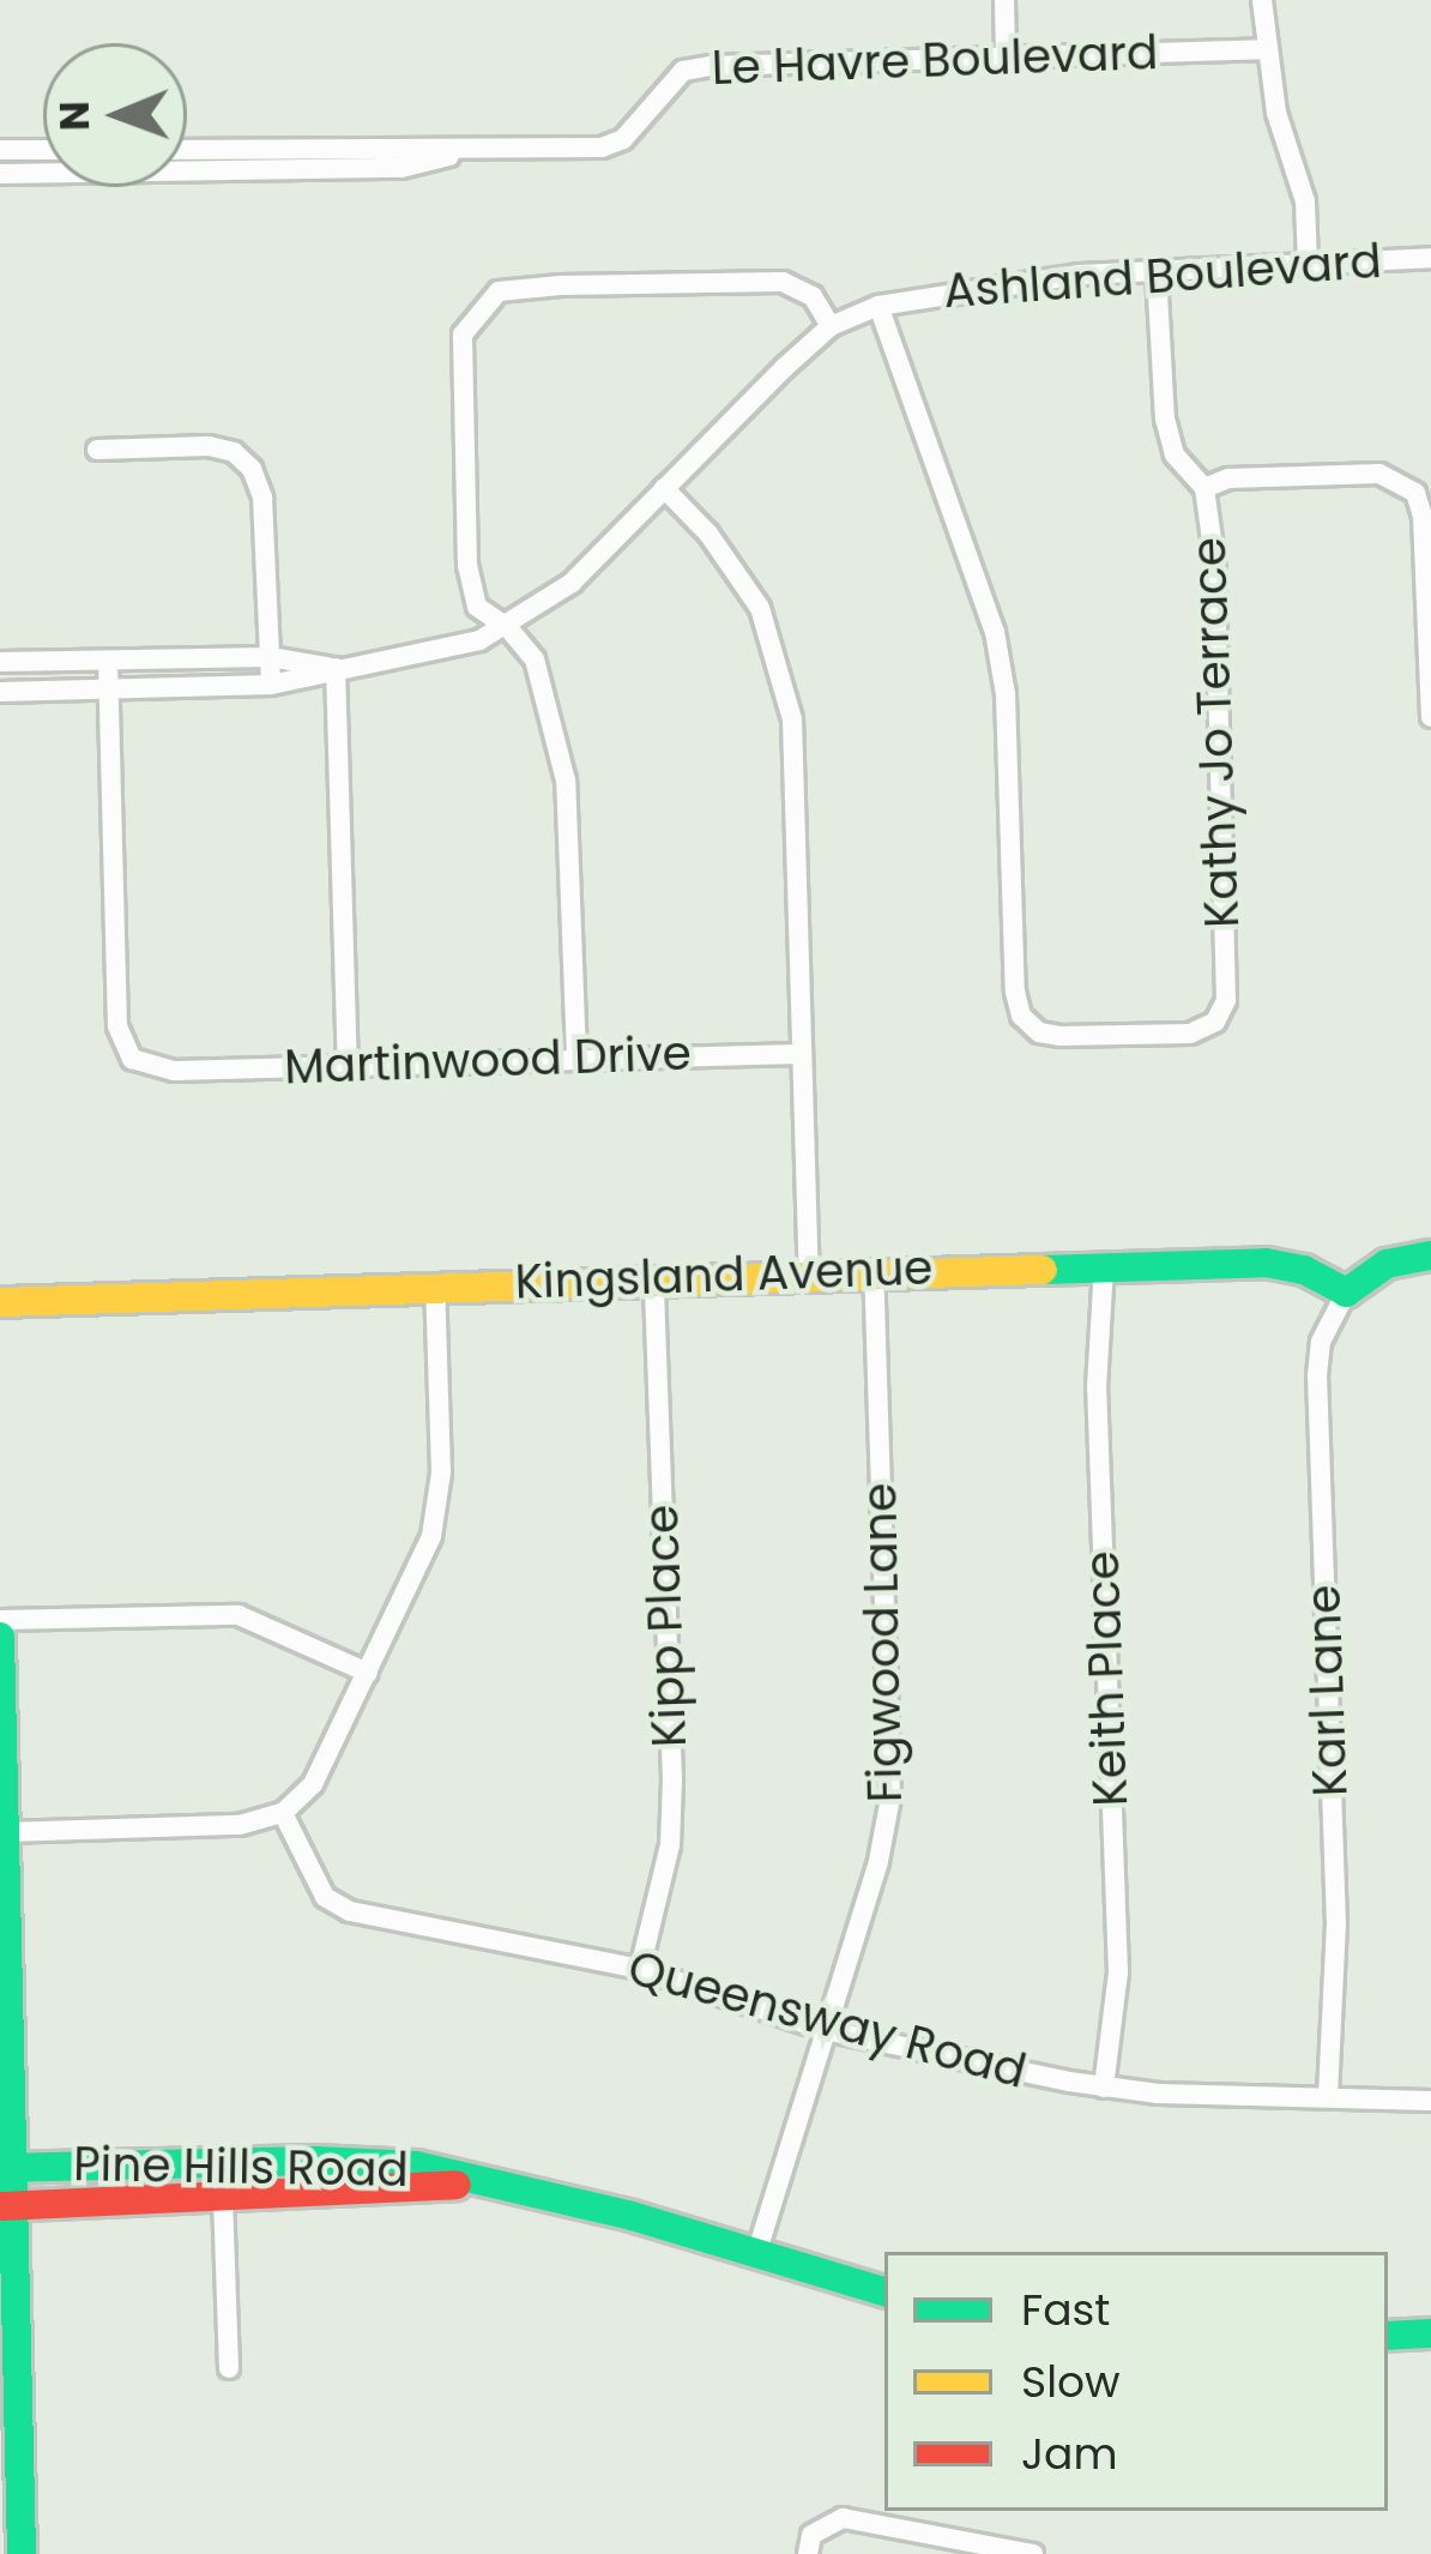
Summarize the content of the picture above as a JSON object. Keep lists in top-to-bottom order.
{
  "streets": {
    "main road": ["Kingsland Avenue", "Pine Hills Road"],
    "street": [
      "Le Havre Boulevard",
      "Ashland Boulevard",
      "Kathy Jo Terrace",
      "Martinwood Drive",
      "Kipp Place",
      "Figwood Lane",
      "Keith Place",
      "Karl Lane",
      "Queensway Road"
    ]
  },
  "crossings": [
    ["Ashland Boulevard", "Kathy Jo Terrace"],
    ["Ashland Boulevard", "Martinwood Drive"],
    ["Kingsland Avenue", "Kipp Place"],
    ["Kingsland Avenue", "Figwood Lane"],
    ["Kingsland Avenue", "Keith Place"],
    ["Kingsland Avenue", "Karl Lane"],
    ["Kipp Place", "Queensway Road"],
    ["Figwood Lane", "Queensway Road"],
    ["Figwood Lane", "Pine Hills Road"],
    ["Keith Place", "Queensway Road"],
    ["Karl Lane", "Queensway Road"]
  ],
  "legend": ["Fast", "Slow", "Jam"],
  "north": "left"
}
